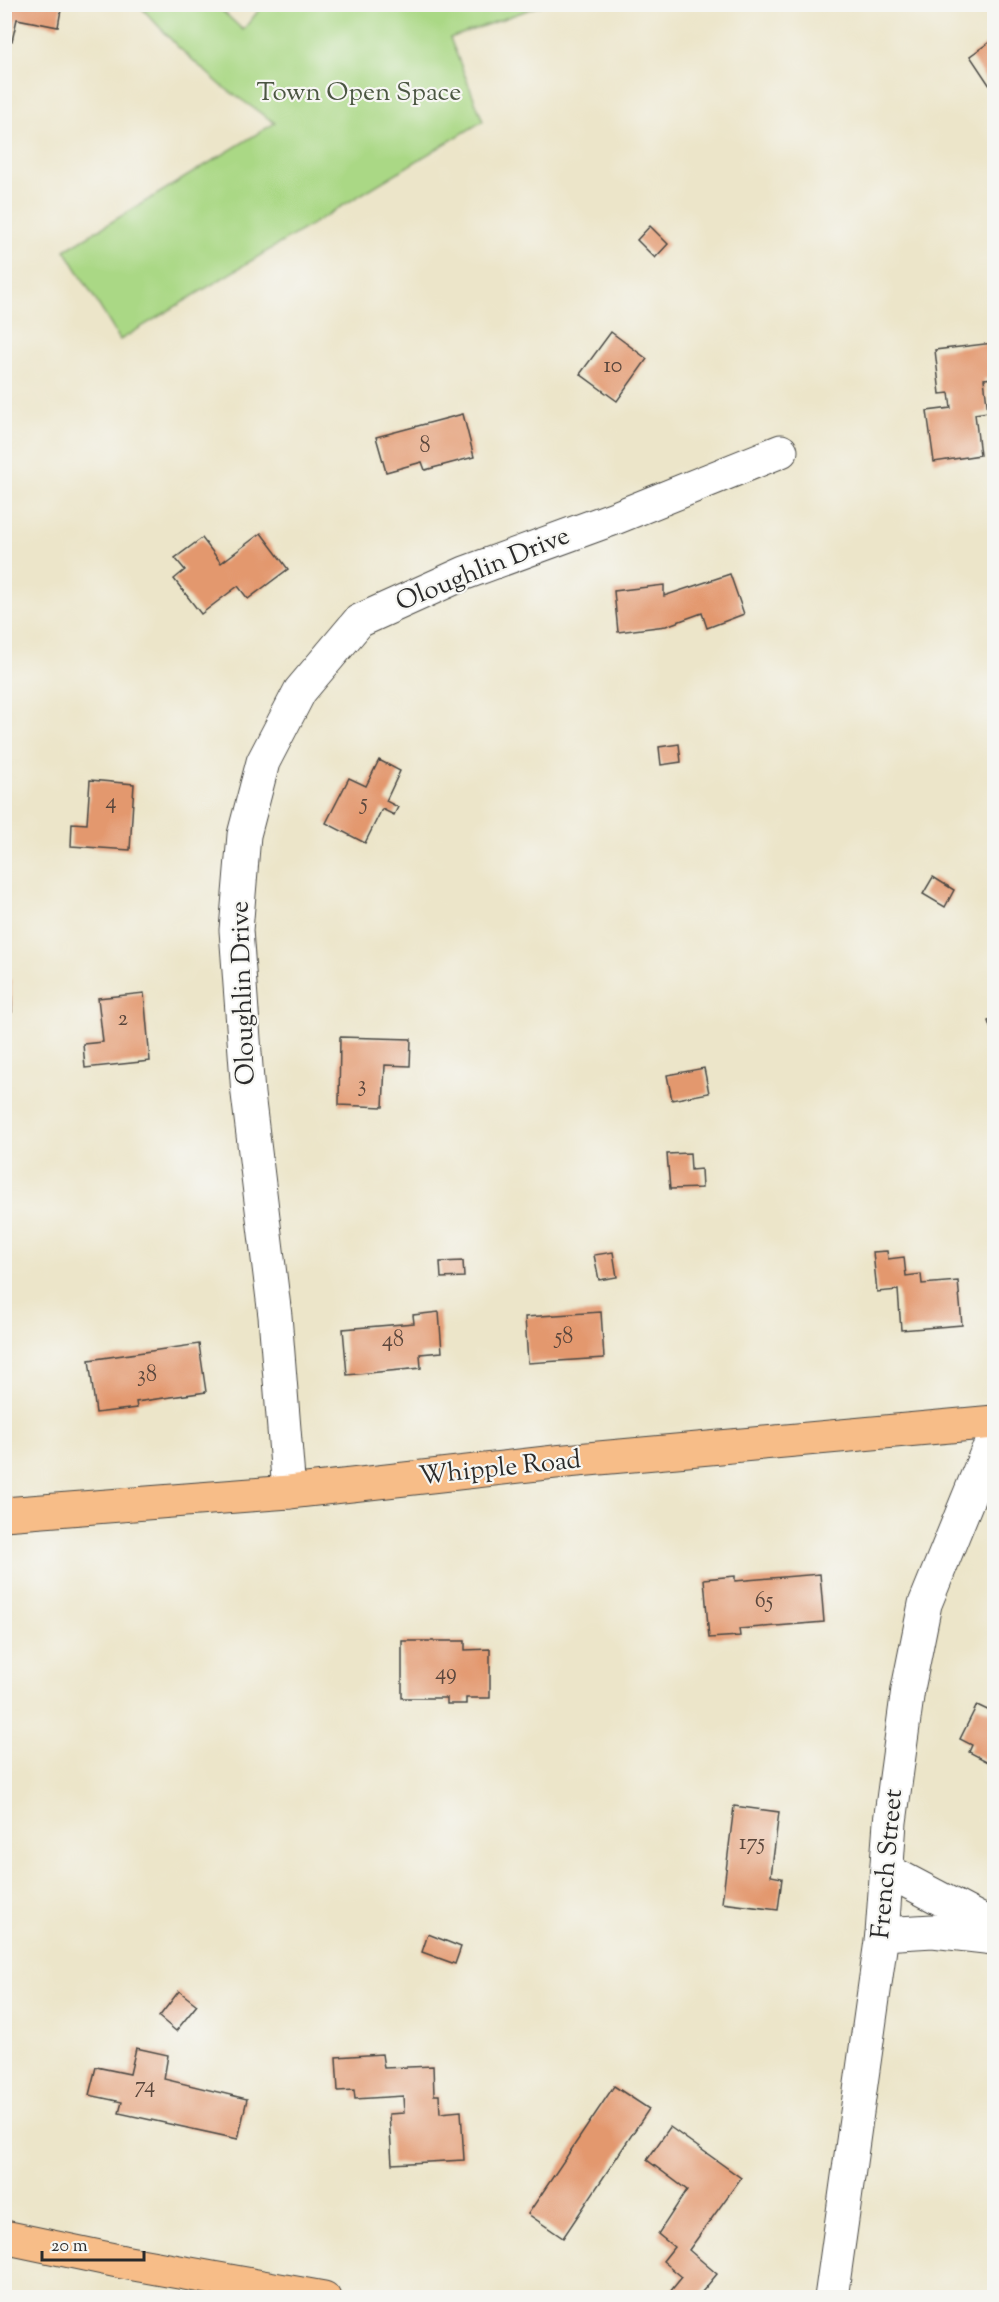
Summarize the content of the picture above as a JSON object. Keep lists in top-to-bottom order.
{
  "streets": {
    "main road": ["Whipple Road"],
    "street": ["Oloughlin Drive", "French Street"]
  },
  "crossings": [
    ["Oloughlin Drive", "Whipple Road"]
  ],
  "parks": ["Town Open Space"],
  "house_numbers": [
    "10",
    "8",
    "4",
    "5",
    "2",
    "3",
    "58",
    "48",
    "38",
    "65",
    "49",
    "175",
    "74"
  ],
  "scale_bar": "20 m"
}
